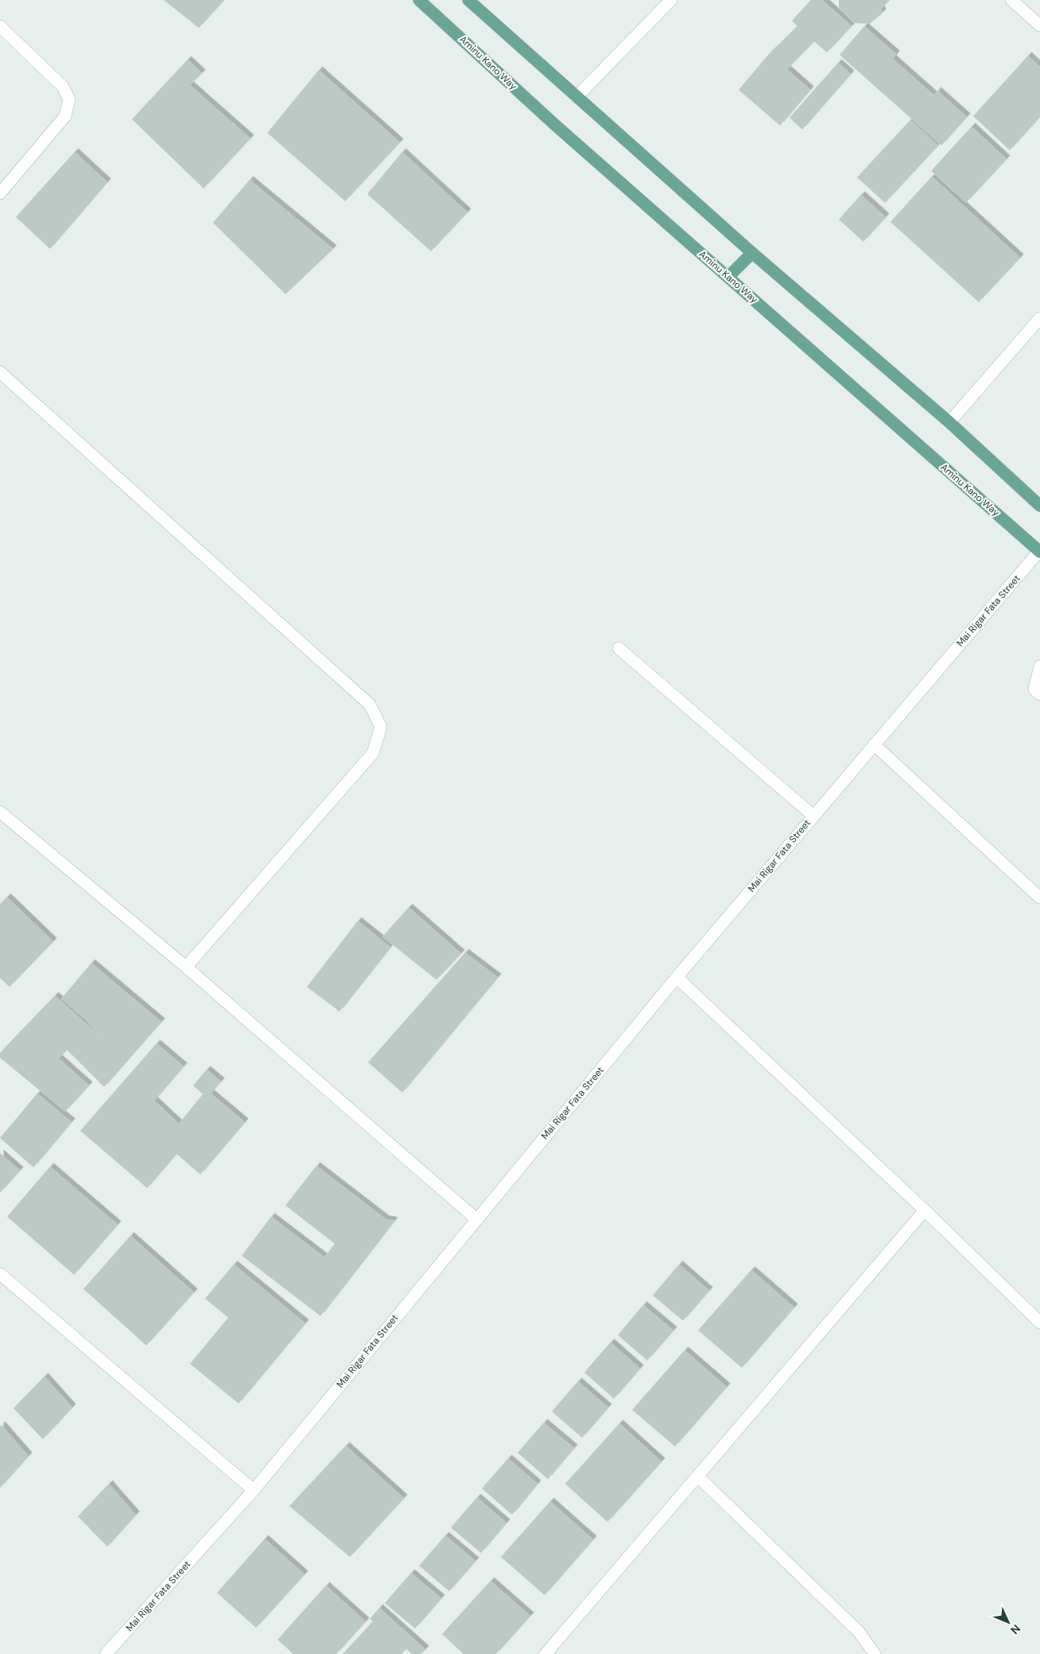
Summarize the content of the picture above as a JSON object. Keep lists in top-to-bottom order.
{
  "streets": {
    "main road": ["Aminu Kano Way"],
    "street": ["Mai Rigar Fata Street"]
  },
  "crossings": [
    ["Aminu Kano Way", "Mai Rigar Fata Street"]
  ],
  "north": "bottom right"
}
